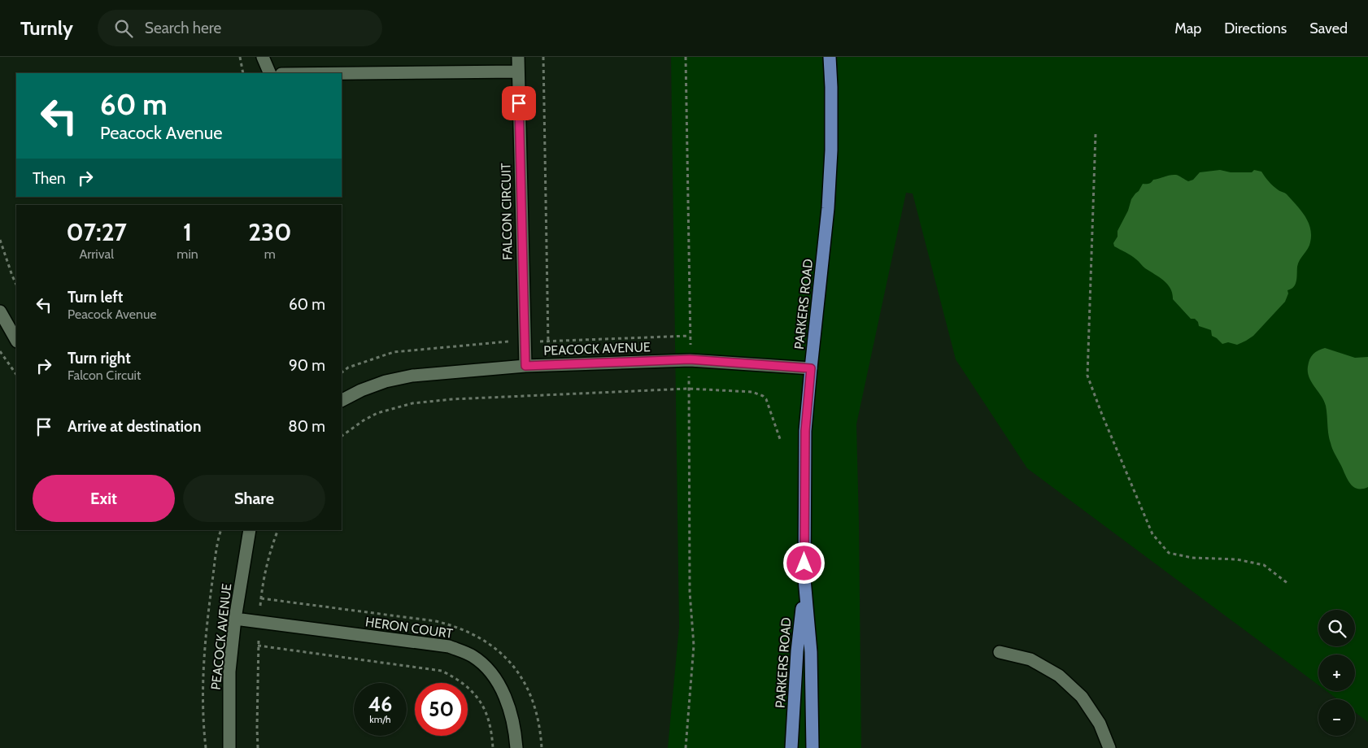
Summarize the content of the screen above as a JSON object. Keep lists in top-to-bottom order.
{
  "streets": {
    "main road": ["PARKERS ROAD"],
    "street": ["FALCON CIRCUIT", "PEACOCK AVENUE", "HERON COURT"]
  },
  "crossings": [
    ["FALCON CIRCUIT", "PEACOCK AVENUE"],
    ["PARKERS ROAD", "PEACOCK AVENUE"],
    ["PEACOCK AVENUE", "HERON COURT"]
  ],
  "page": {
    "header": "Turnly",
    "search": "Search here",
    "nav": ["Map", "Directions", "Saved"],
    "turn": ["60 m", "Peacock Avenue"],
    "then": "Then",
    "eta": [
      "07:27",
      "Arrival",
      "1",
      "min",
      "230",
      "m"
    ],
    "list": [
      {
        "name": "Turn left",
        "note": "Peacock Avenue",
        "value": "60 m"
      },
      {
        "name": "Turn right",
        "note": "Falcon Circuit",
        "value": "90 m"
      },
      {
        "name": "Arrive at destination",
        "value": "80 m"
      }
    ],
    "buttons": ["Exit", "Share"],
    "map_buttons": ["+", "−"],
    "speed": "46 km/h",
    "limit": "50"
  }
}
